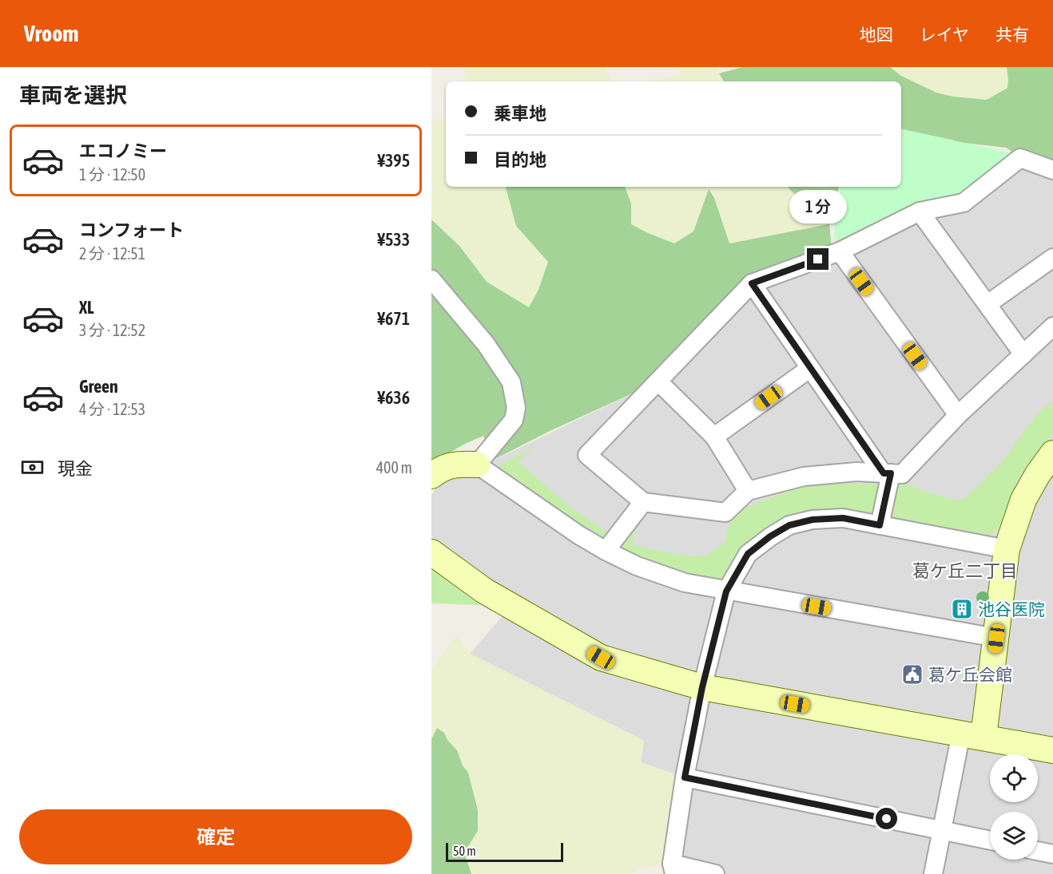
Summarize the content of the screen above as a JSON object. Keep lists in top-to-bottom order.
{
  "districts": ["葛ケ丘二丁目"],
  "places": {
    "building": ["池谷医院"],
    "public building": ["葛ケ丘会館"]
  },
  "scale_bar": "50 m",
  "page": {
    "header": "Vroom",
    "nav": ["地図", "レイヤ", "共有"],
    "heading": "車両を選択",
    "banner": ["乗車地", "目的地"],
    "list": [
      {
        "name": "エコノミー",
        "note": "1 分 · 12:50",
        "value": "¥395"
      },
      {
        "name": "コンフォート",
        "note": "2 分 · 12:51",
        "value": "¥533"
      },
      {
        "name": "XL",
        "note": "3 分 · 12:52",
        "value": "¥671"
      },
      {
        "name": "Green",
        "note": "4 分 · 12:53",
        "value": "¥636"
      }
    ],
    "bubble": "1 分",
    "pay": ["現金", "400 m"],
    "buttons": "確定",
    "scale": "50 m"
  }
}
